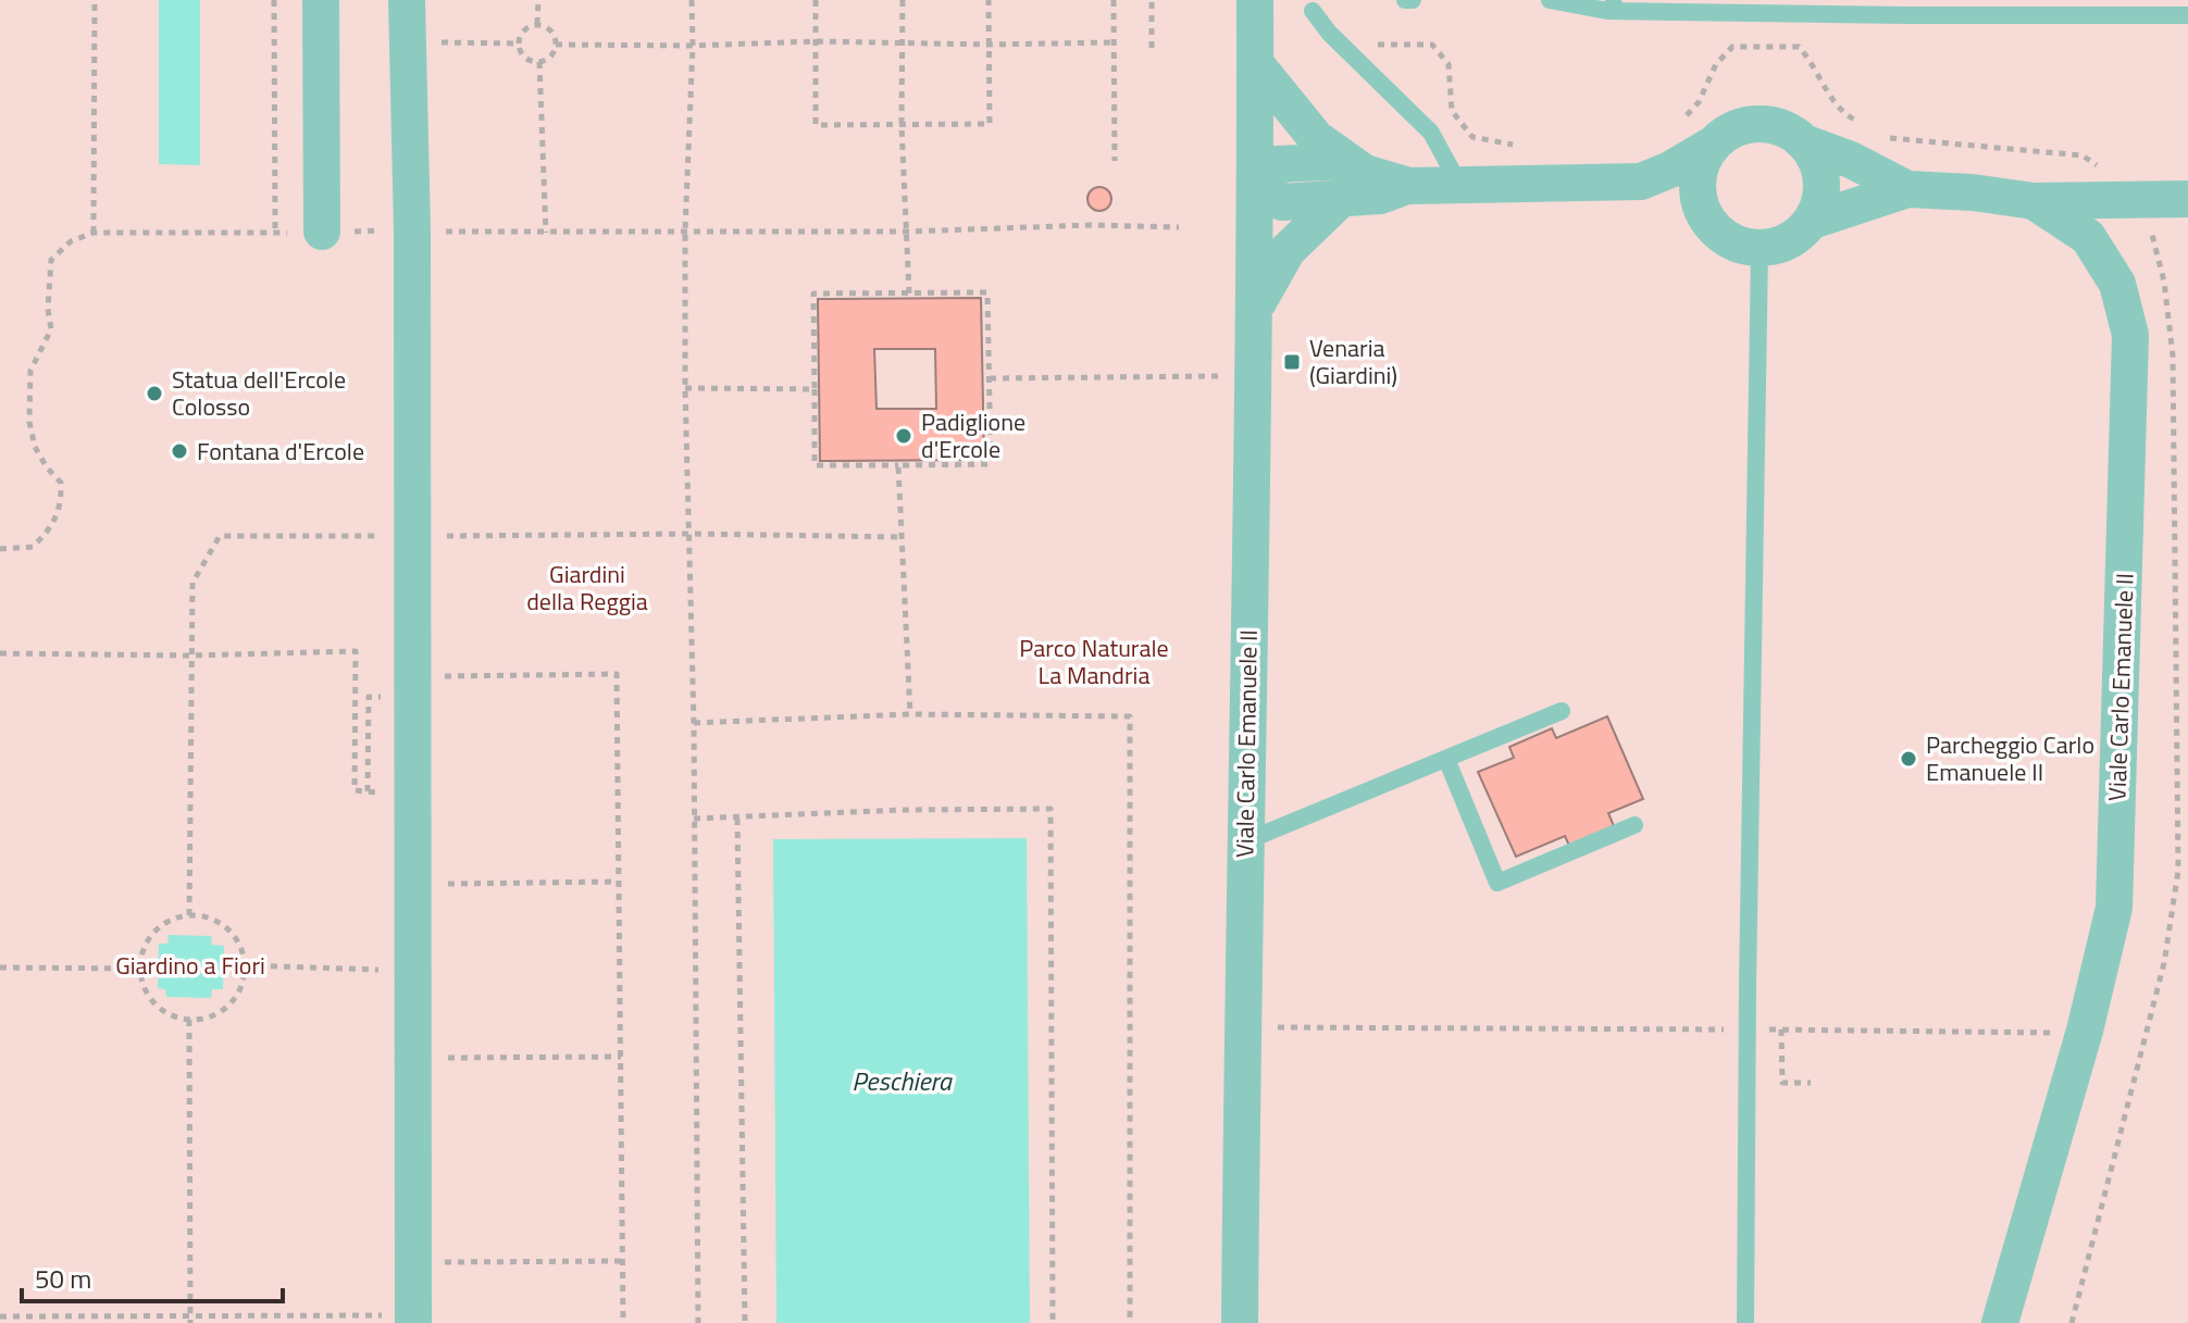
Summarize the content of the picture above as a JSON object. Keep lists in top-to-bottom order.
{
  "streets": {
    "street": ["Viale Carlo Emanuele II"]
  },
  "water": ["Peschiera"],
  "parks": ["Giardini della Reggia", "Parco Naturale La Mandria", "Giardino a Fiori"],
  "places": {
    "transit": ["Venaria (Giardini)"],
    "other": [
      "Statua dell'Ercole Colosso",
      "Padiglione d'Ercole",
      "Fontana d'Ercole",
      "Parcheggio Carlo Emanuele II"
    ]
  },
  "scale_bar": "50 m"
}
